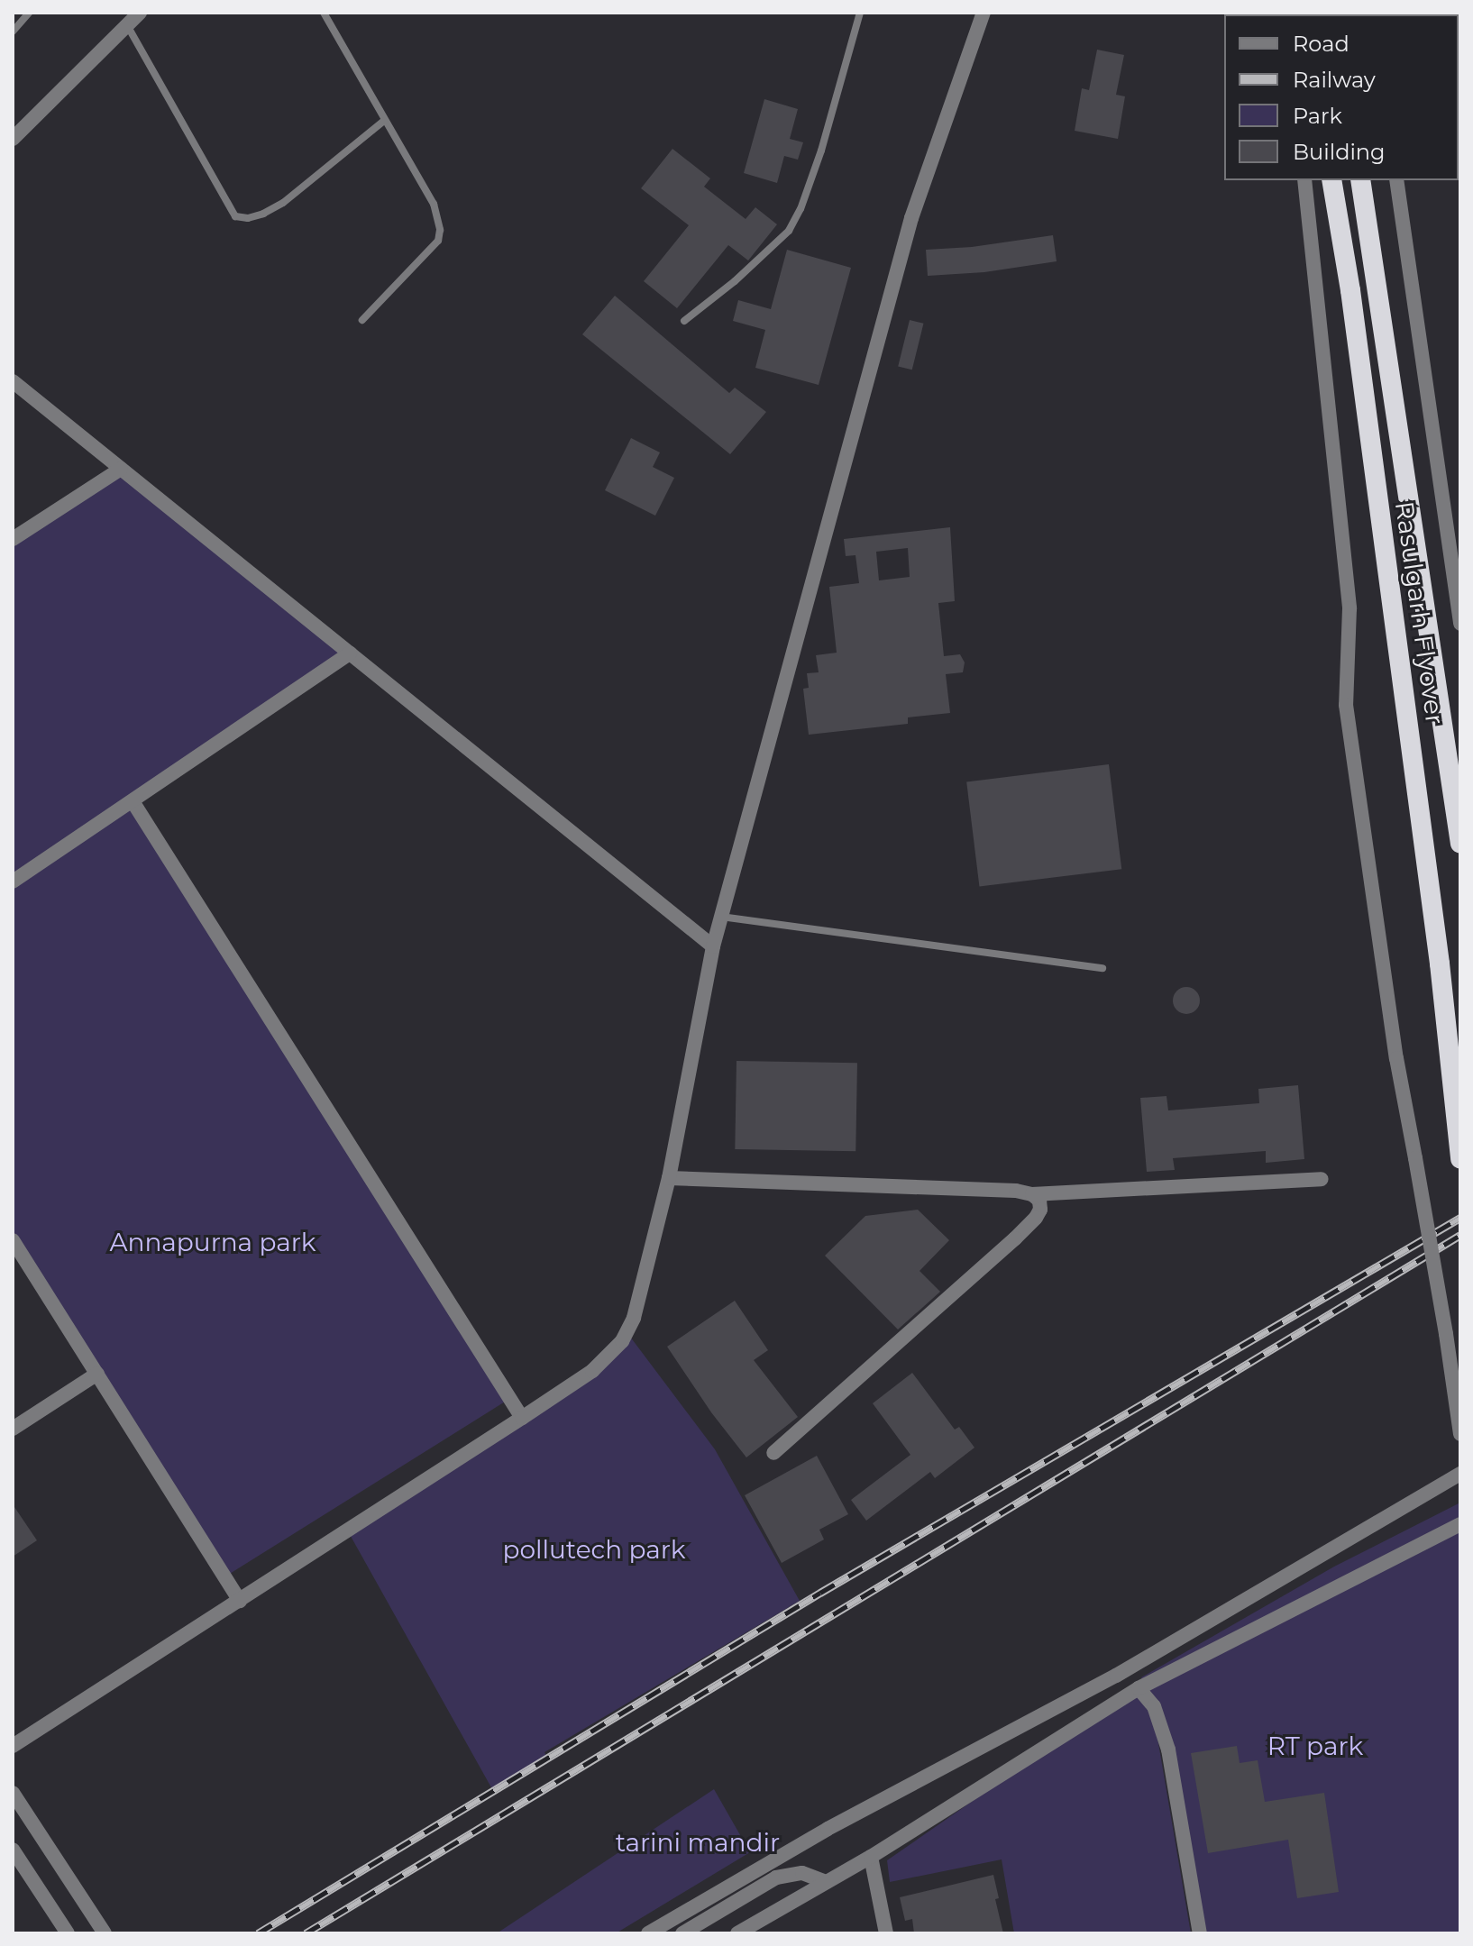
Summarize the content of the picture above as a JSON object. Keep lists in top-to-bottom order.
{
  "streets": {
    "highway": ["Rasulgarh Flyover"]
  },
  "parks": [
    "Annapurna park",
    "pollutech park",
    "RT park",
    "tarini mandir"
  ],
  "legend": [
    "Road",
    "Railway",
    "Park",
    "Building"
  ]
}
